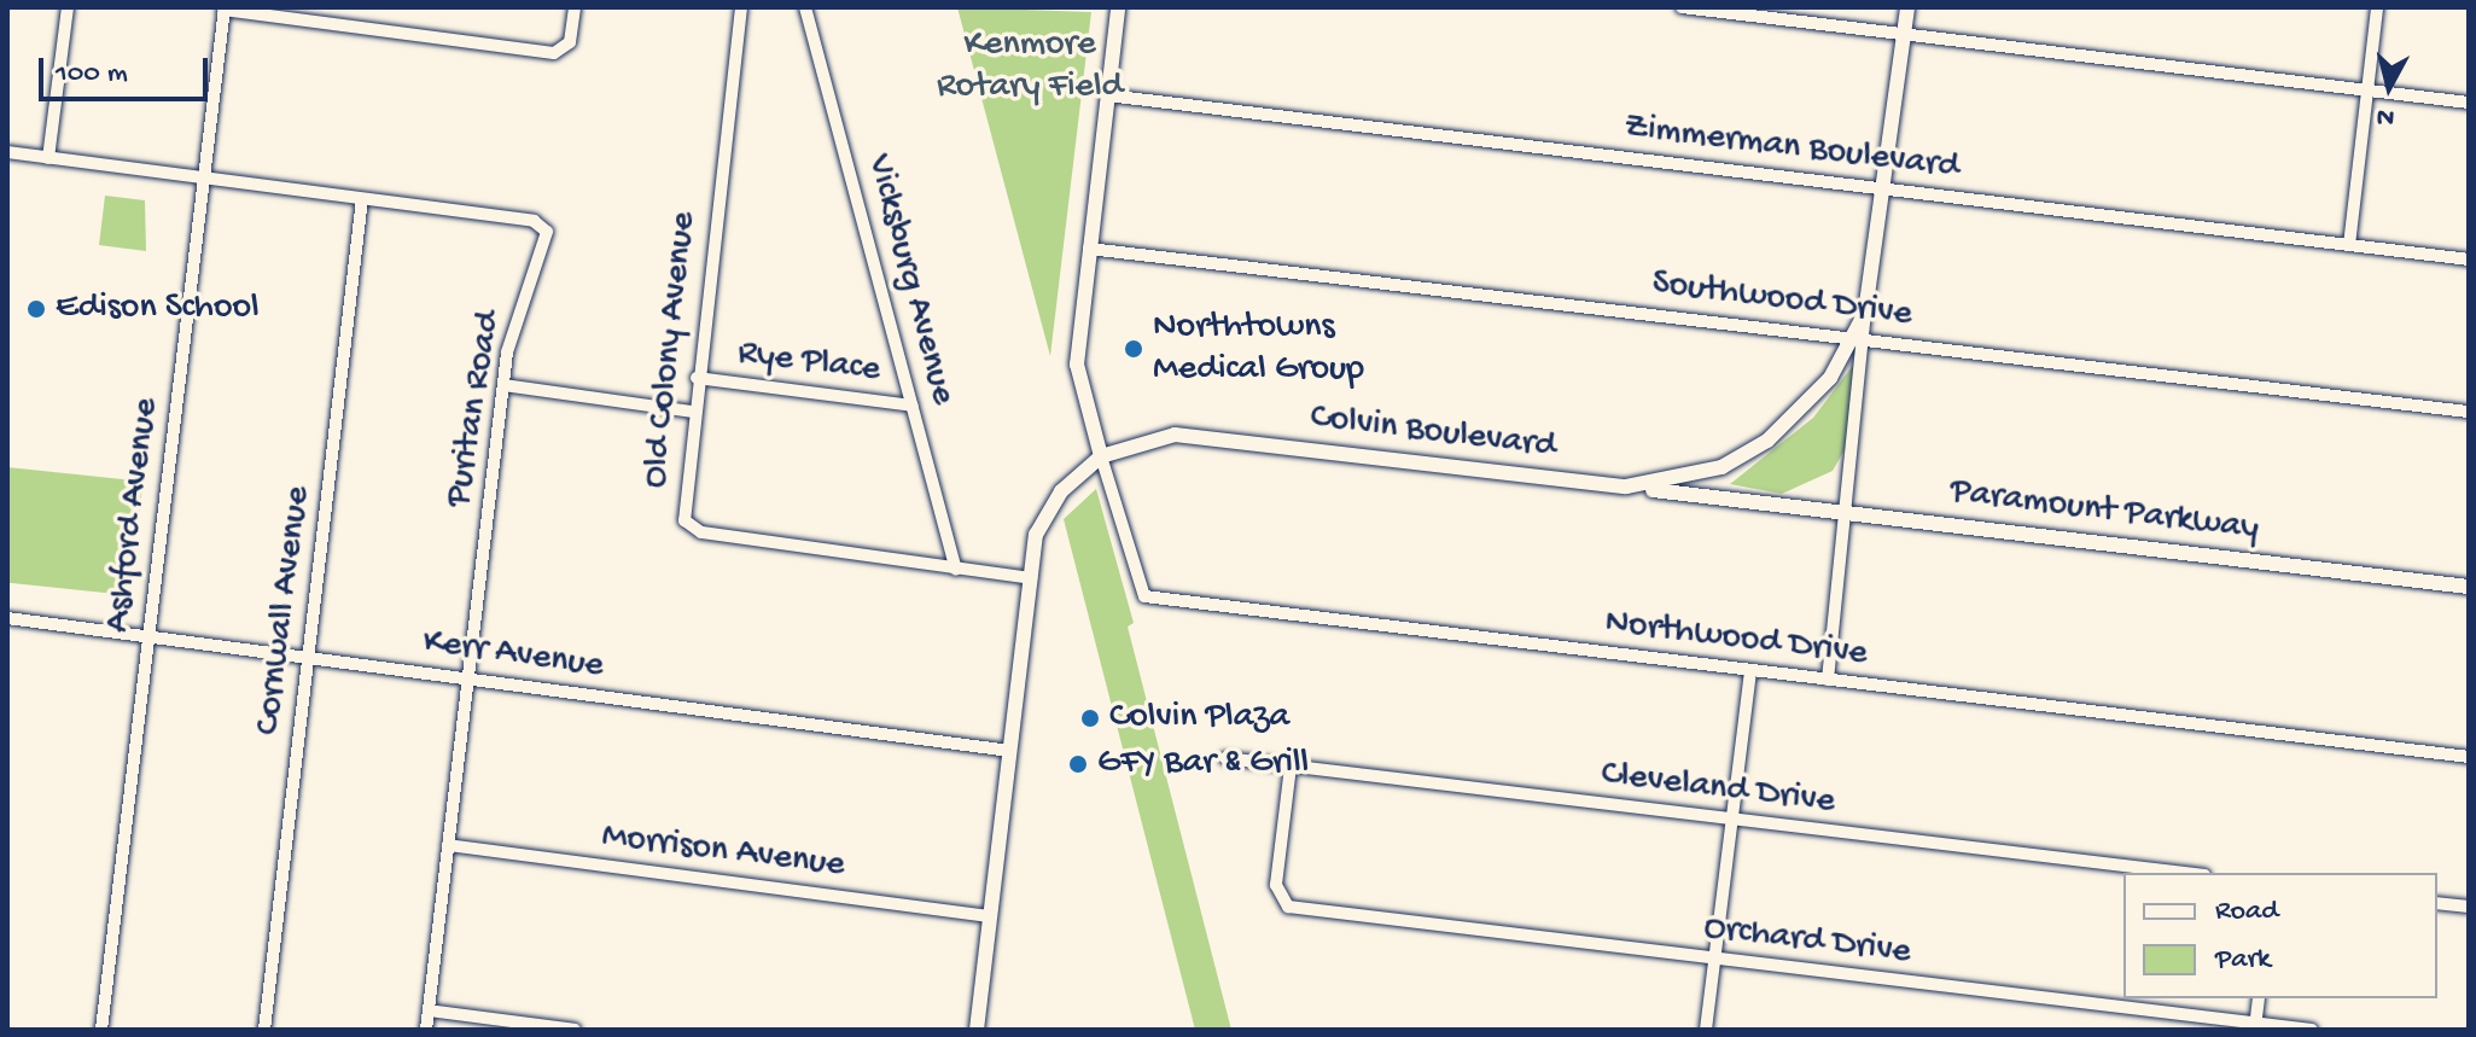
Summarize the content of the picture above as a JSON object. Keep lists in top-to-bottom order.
{
  "streets": {
    "street": [
      "Zimmerman Boulevard",
      "Vicksburg Avenue",
      "Southwood Drive",
      "Old Colony Avenue",
      "Rye Place",
      "Puritan Road",
      "Colvin Boulevard",
      "Paramount Parkway",
      "Ashford Avenue",
      "Cornwall Avenue",
      "Northwood Drive",
      "Kerr Avenue",
      "Cleveland Drive",
      "Morrison Avenue",
      "Orchard Drive"
    ]
  },
  "crossings": [
    ["Zimmerman Boulevard", "Colvin Boulevard"],
    ["Vicksburg Avenue", "Old Colony Avenue"],
    ["Vicksburg Avenue", "Rye Place"],
    ["Southwood Drive", "Colvin Boulevard"],
    ["Old Colony Avenue", "Rye Place"],
    ["Puritan Road", "Ashford Avenue"],
    ["Puritan Road", "Cornwall Avenue"],
    ["Puritan Road", "Kerr Avenue"],
    ["Puritan Road", "Morrison Avenue"],
    ["Colvin Boulevard", "Paramount Parkway"],
    ["Colvin Boulevard", "Northwood Drive"],
    ["Ashford Avenue", "Kerr Avenue"],
    ["Cornwall Avenue", "Kerr Avenue"],
    ["Cleveland Drive", "Orchard Drive"]
  ],
  "parks": ["Kenmore Rotary Field"],
  "places": [
    "Edison School",
    "Northtowns Medical Group",
    "Colvin Plaza",
    "GFY Bar & Grill"
  ],
  "legend": ["Road", "Park"],
  "scale_bar": "100 m",
  "north": "bottom"
}
